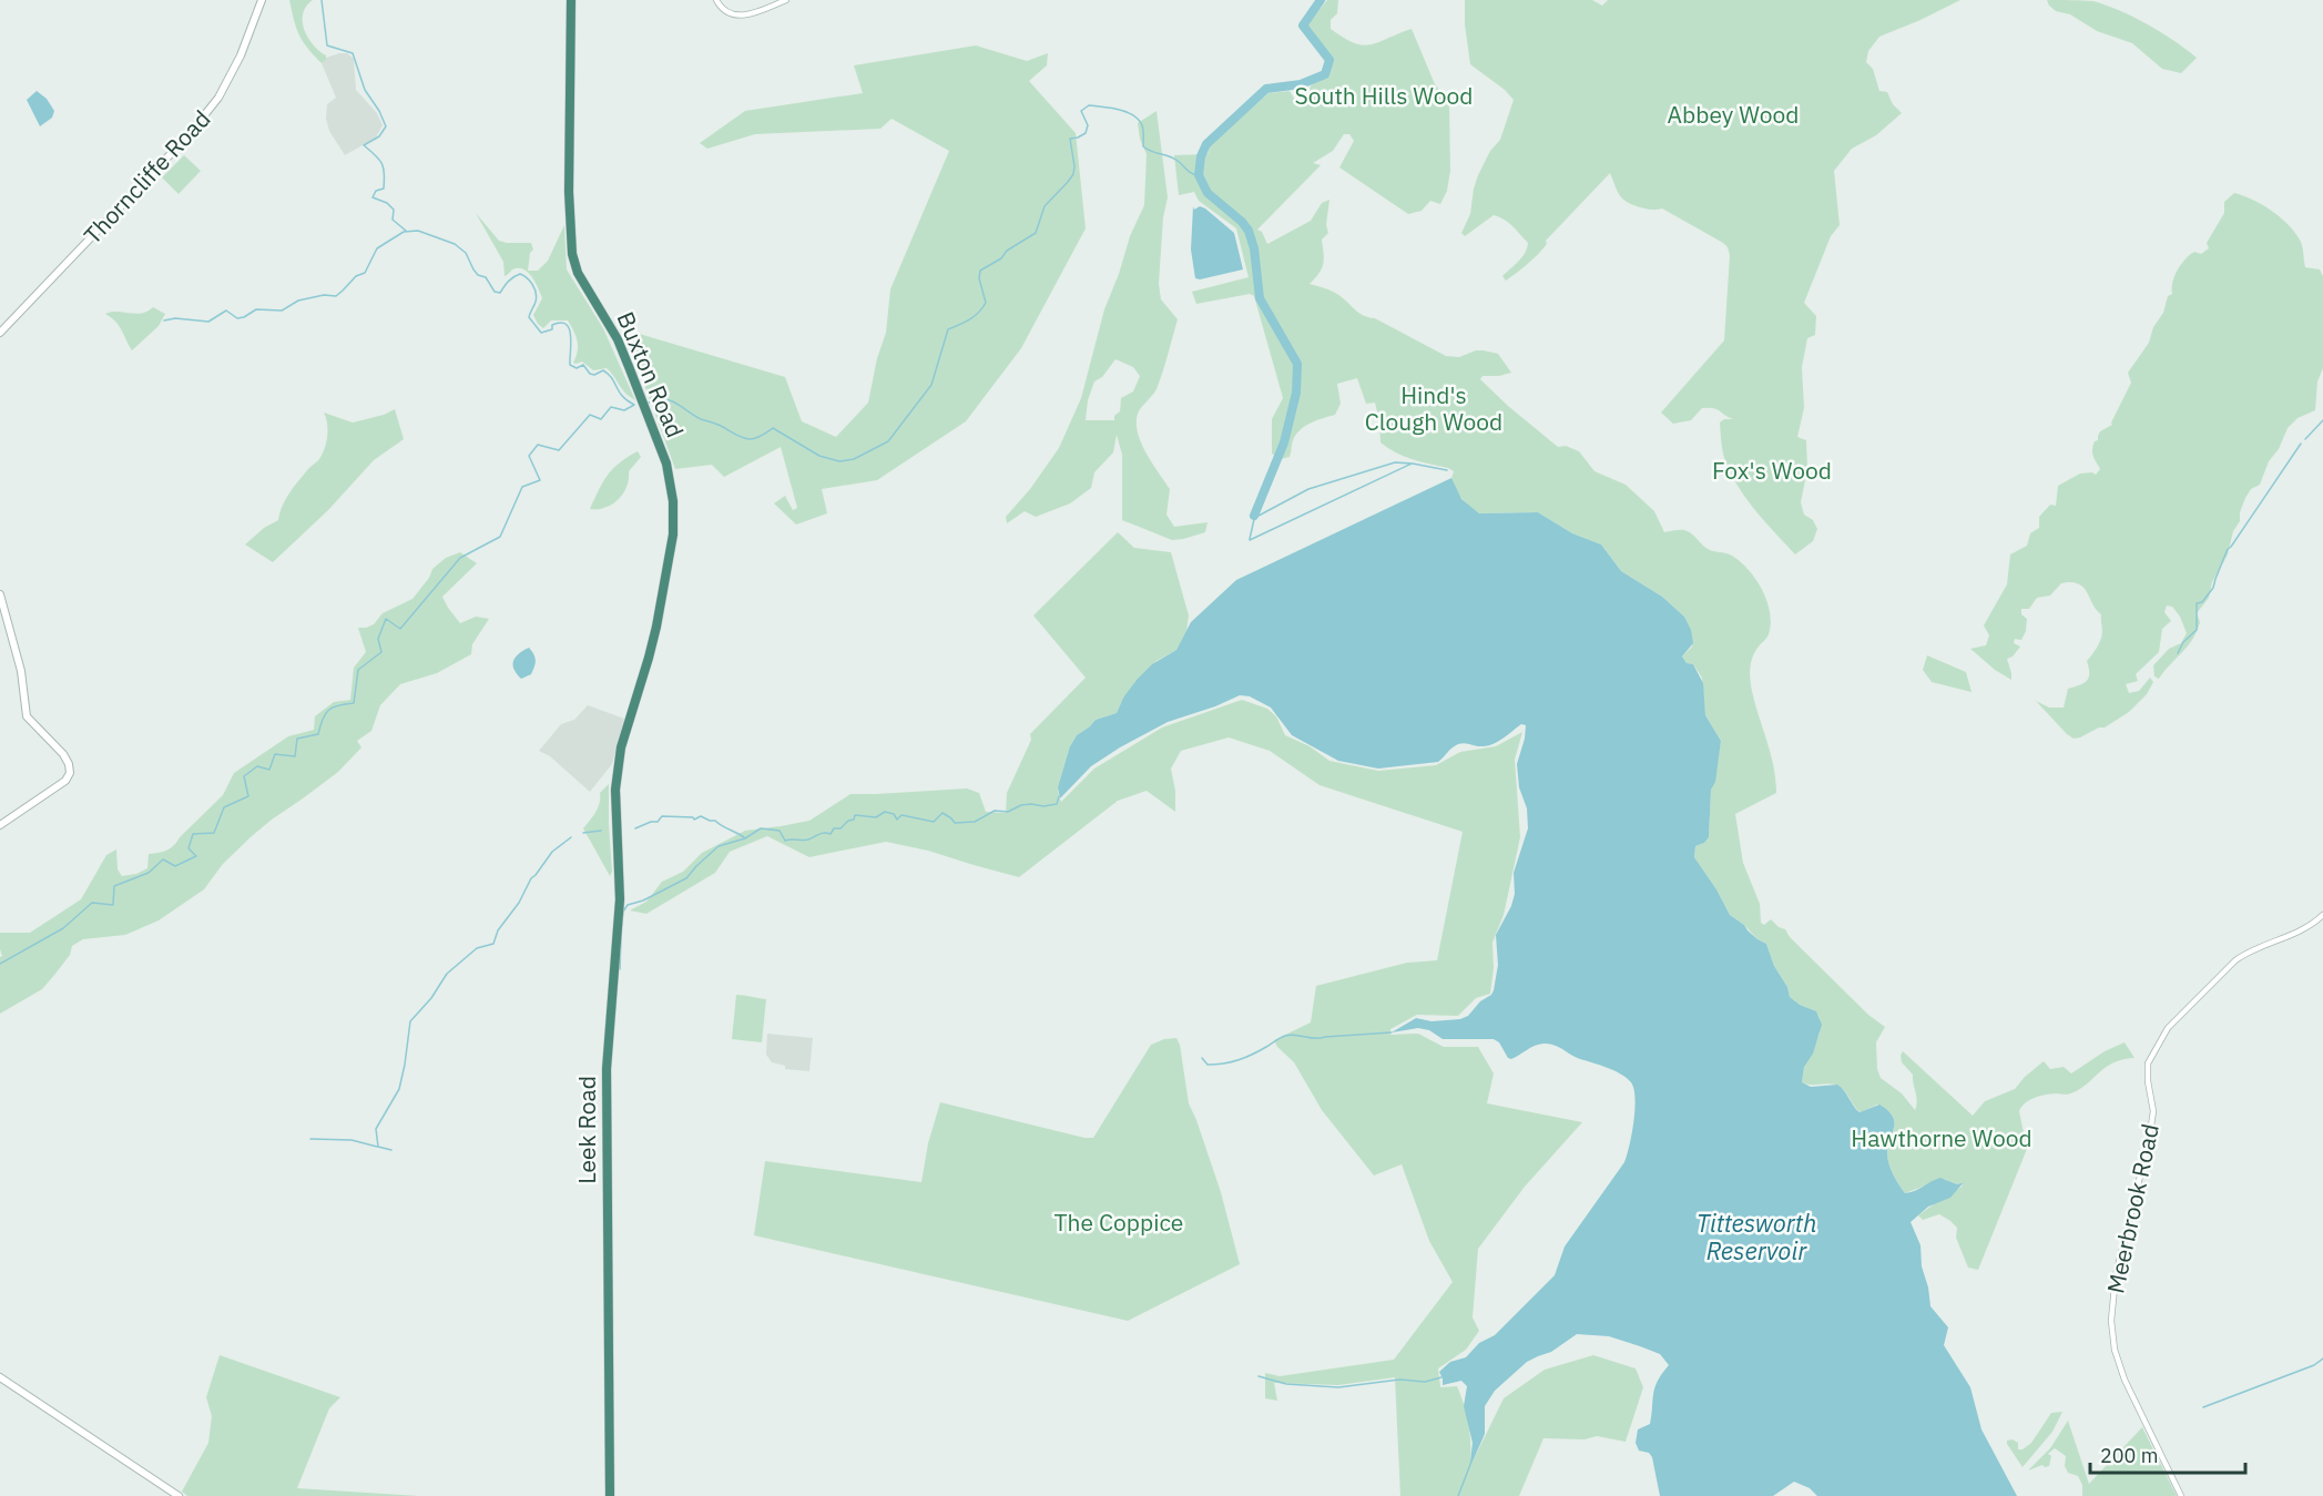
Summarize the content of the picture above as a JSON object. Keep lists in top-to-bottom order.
{
  "streets": {
    "highway": ["Buxton Road", "Leek Road"],
    "street": ["Thorncliffe Road", "Meerbrook Road"]
  },
  "crossings": [
    ["Buxton Road", "Leek Road"]
  ],
  "water": ["Tittesworth Reservoir"],
  "parks": [
    "South Hills Wood",
    "Abbey Wood",
    "Hind's Clough Wood",
    "Fox's Wood",
    "Hawthorne Wood",
    "The Coppice"
  ],
  "scale_bar": "200 m"
}
